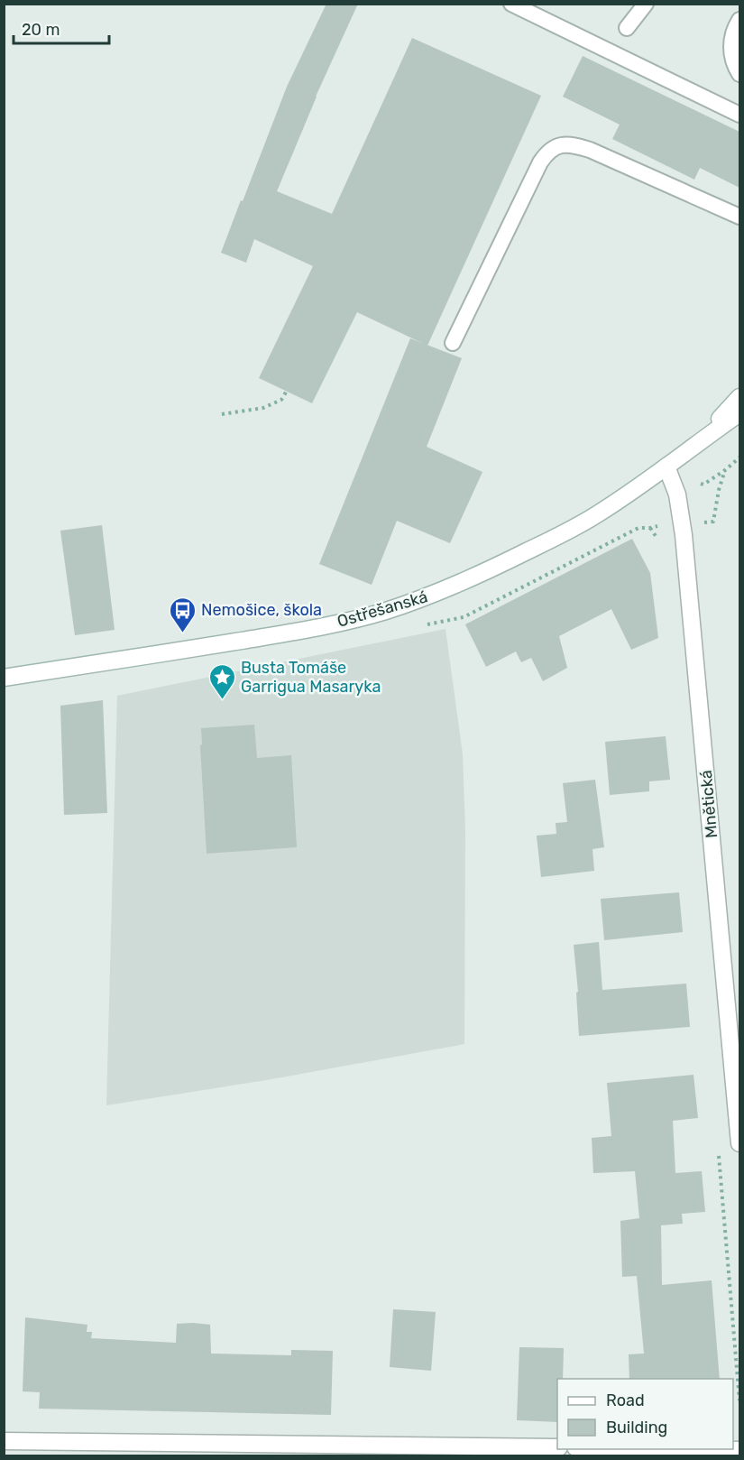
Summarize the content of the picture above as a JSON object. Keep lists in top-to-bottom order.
{
  "streets": {
    "street": ["Ostřešanská", "Mnětická"]
  },
  "crossings": [
    ["Ostřešanská", "Mnětická"]
  ],
  "places": {
    "bus stop": ["Nemošice, škola"],
    "place": ["Busta Tomáše Garrigua Masaryka"]
  },
  "legend": ["Road", "Building"],
  "scale_bar": "20 m"
}
